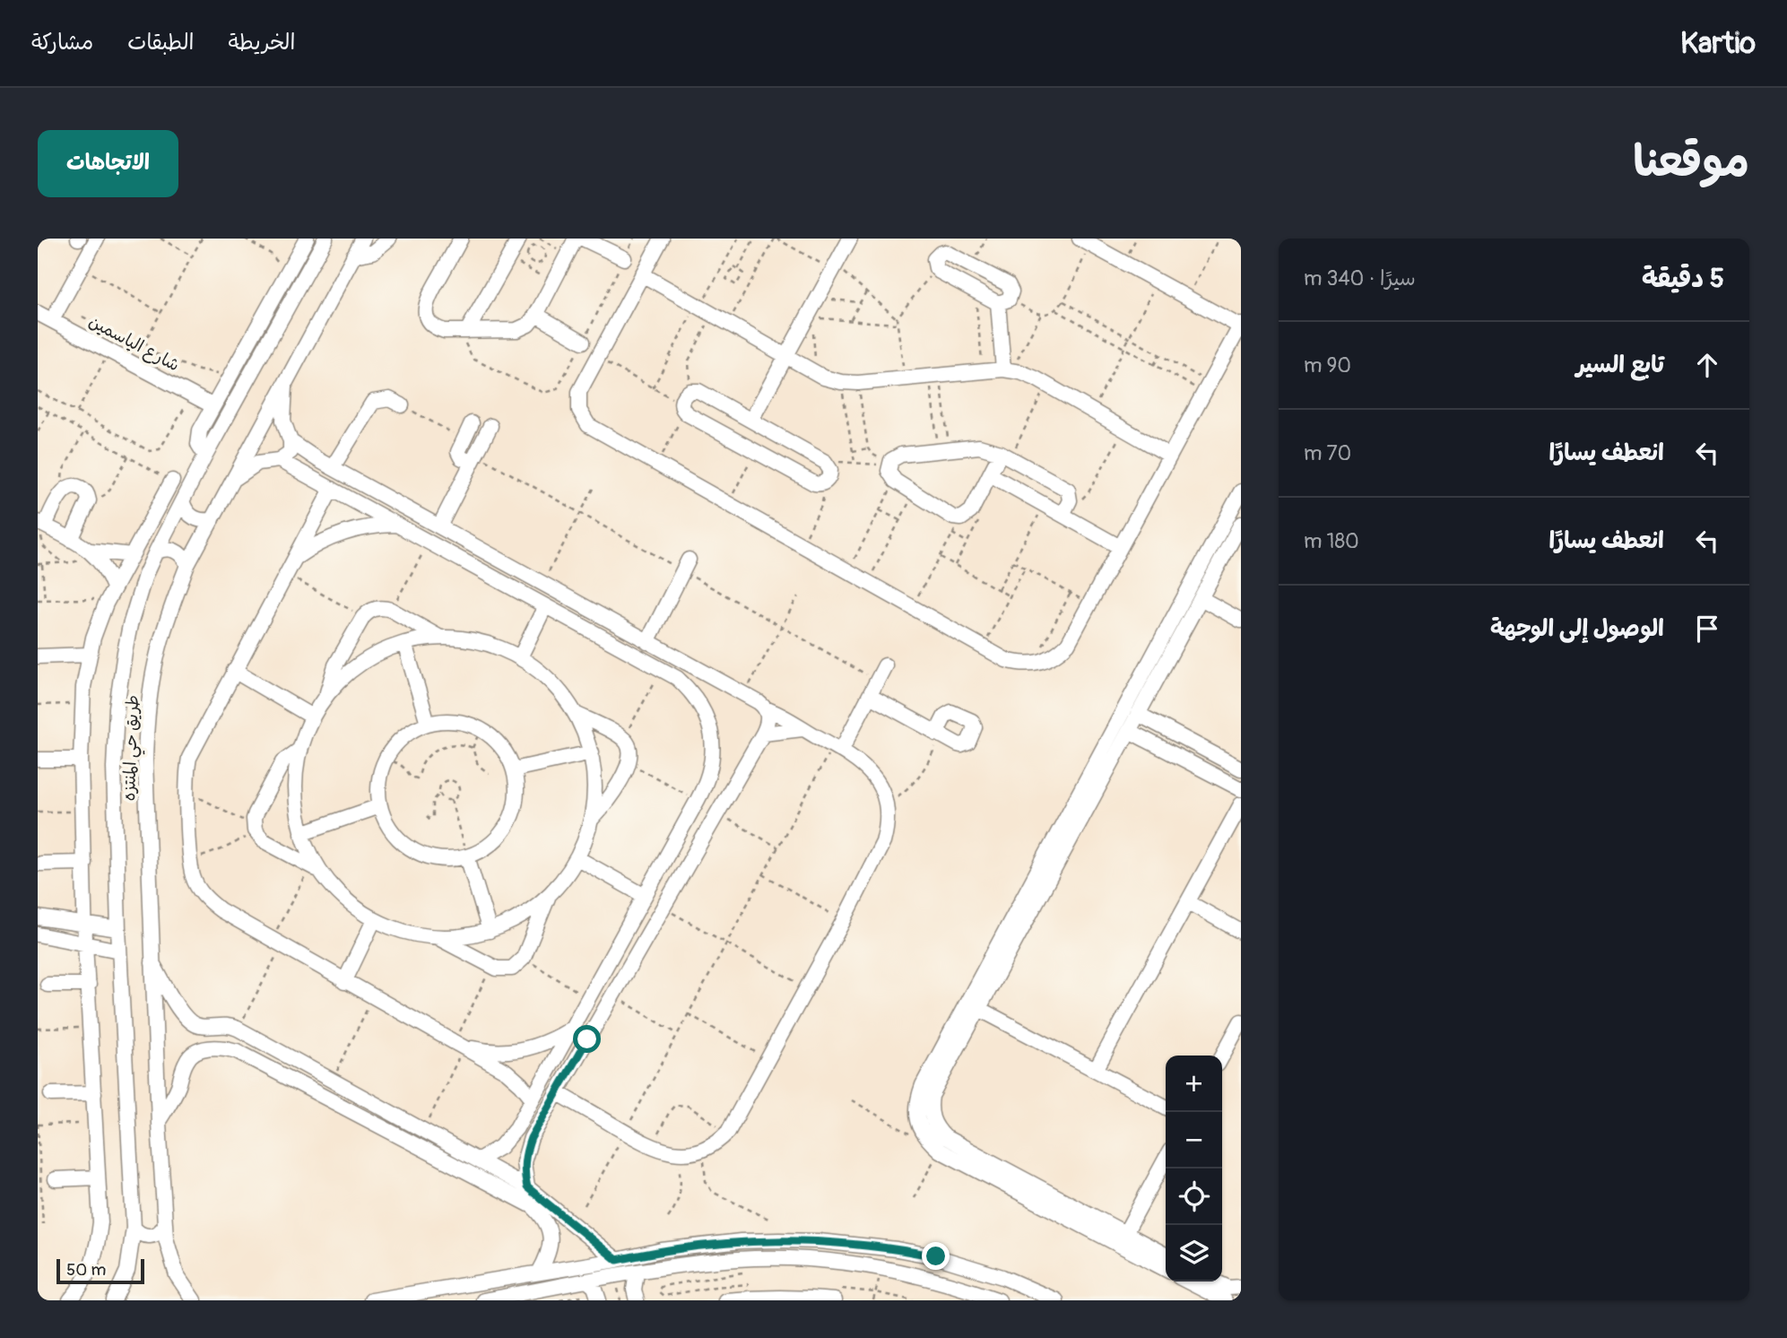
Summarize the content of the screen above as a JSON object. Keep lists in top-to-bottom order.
{
  "streets": {
    "street": ["شارع الياسمين", "طريق حي المنتزه"]
  },
  "scale_bar": "50 m",
  "page": {
    "header": "Kartio",
    "nav": ["الخريطة", "الطبقات", "مشاركة"],
    "title": "موقعنا",
    "buttons": "الاتجاهات",
    "heading": ["5 دقيقة", "سيرًا · 340 m"],
    "list": [
      ["تابع السير", "90 m"],
      ["انعطف يسارًا", "70 m"],
      ["انعطف يسارًا", "180 m"],
      "الوصول إلى الوجهة"
    ],
    "map_buttons": ["+", "−"],
    "scale": "50 m"
  }
}
